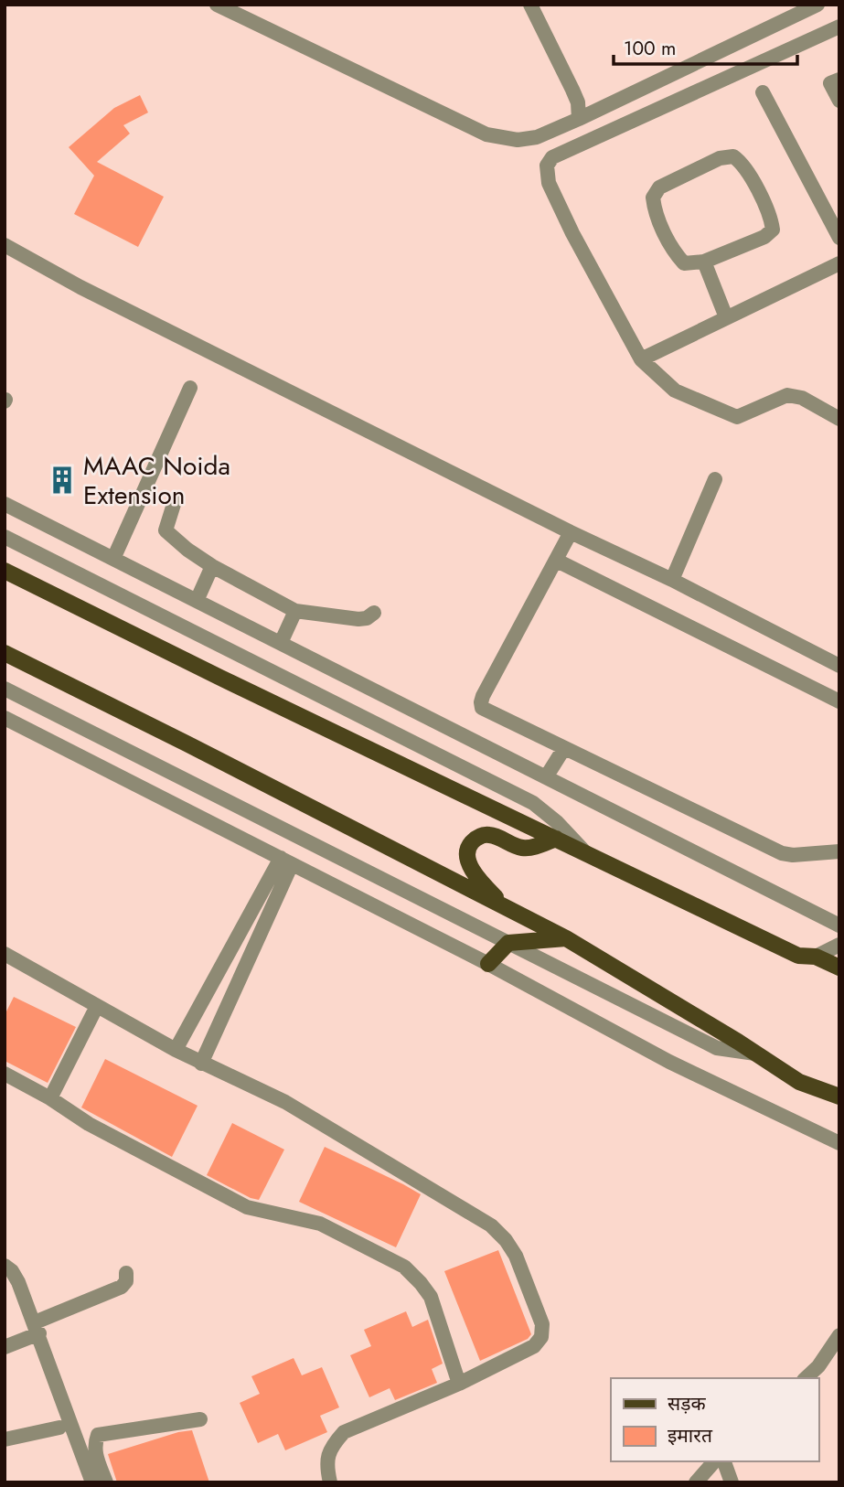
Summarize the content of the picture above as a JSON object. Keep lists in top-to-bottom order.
{
  "places": {
    "building": ["MAAC Noida Extension"]
  },
  "legend": ["सड़क", "इमारत"],
  "scale_bar": "100 m"
}
